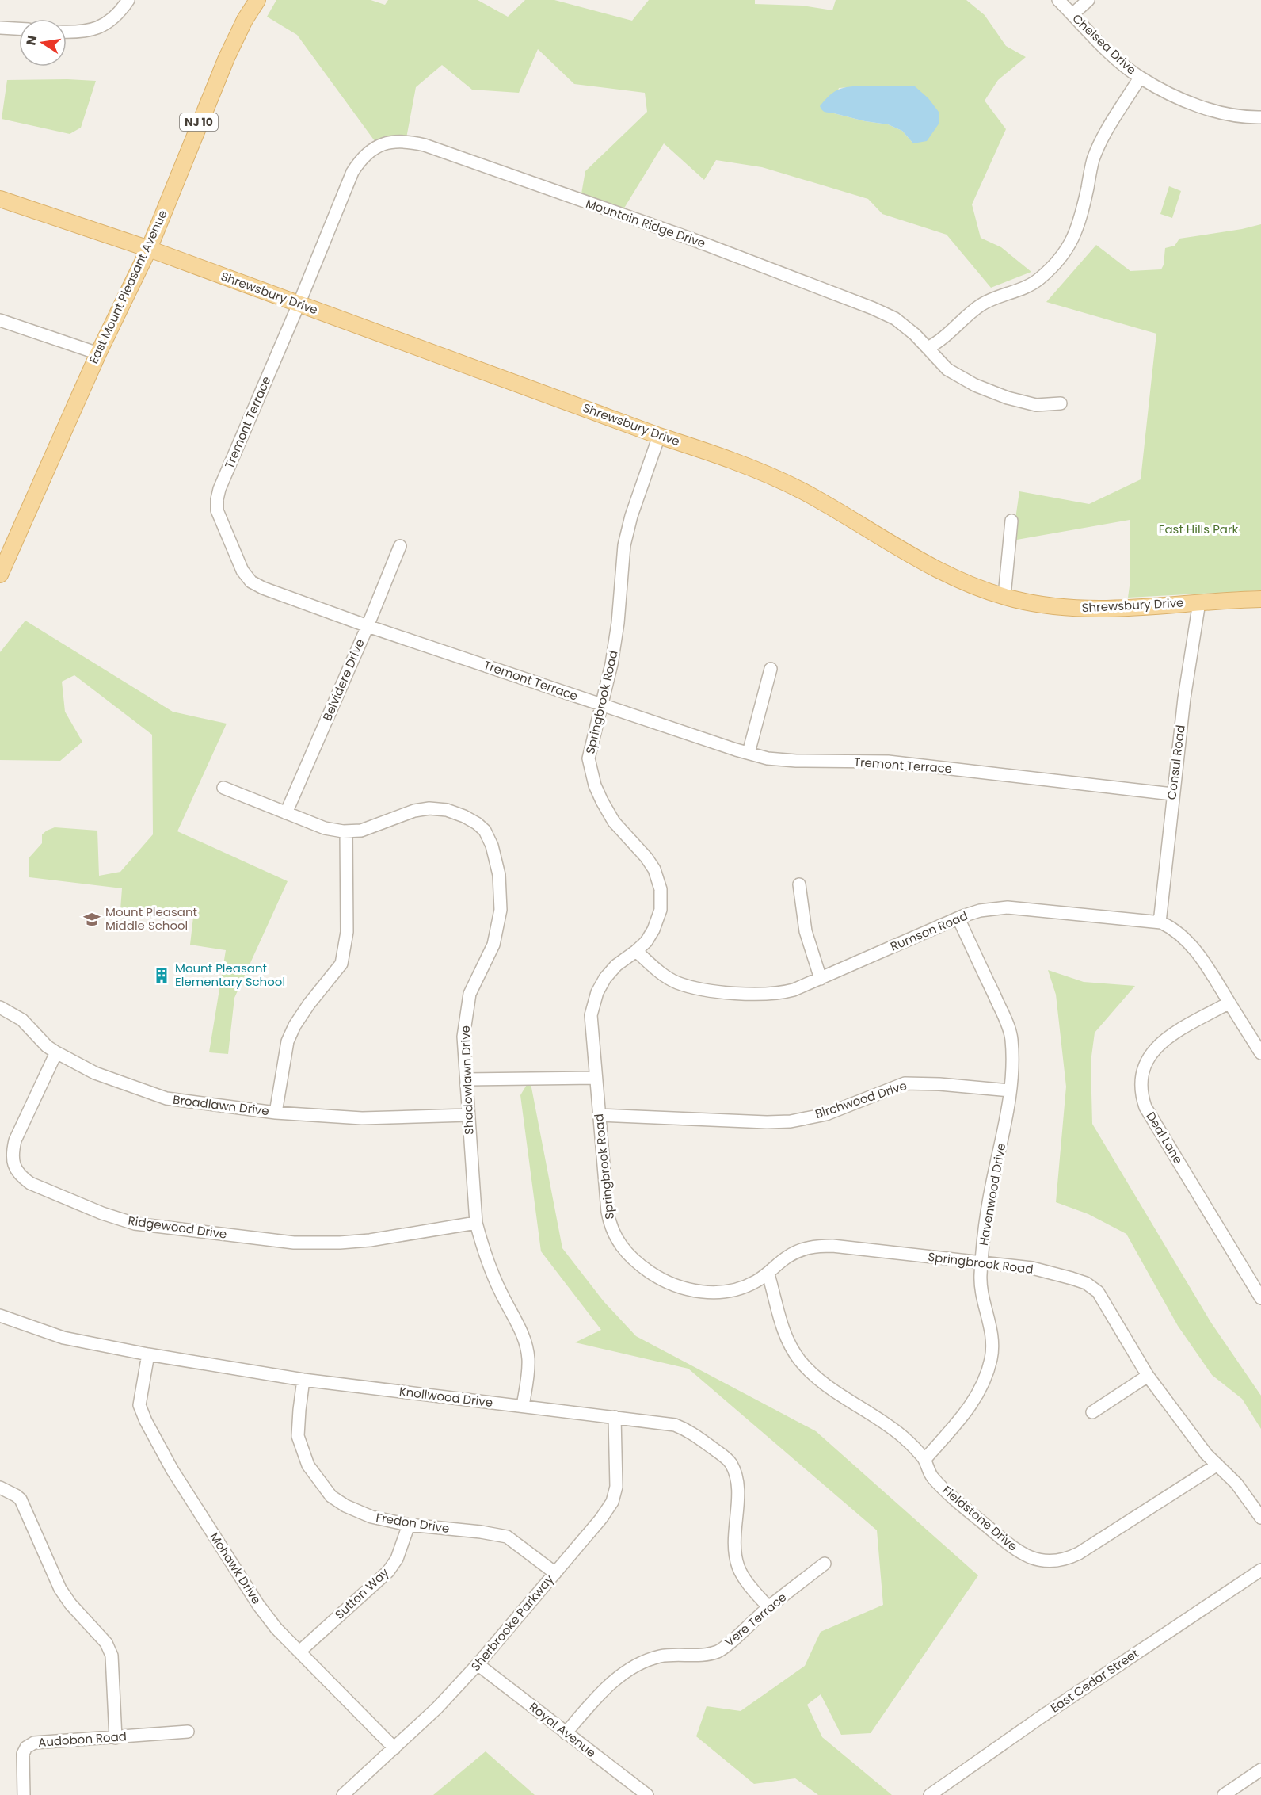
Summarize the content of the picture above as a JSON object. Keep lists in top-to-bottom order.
{
  "streets": {
    "main road": ["NJ 10", "East Mount Pleasant Avenue", "Shrewsbury Drive"],
    "street": [
      "Chelsea Drive",
      "Mountain Ridge Drive",
      "Tremont Terrace",
      "Belvidere Drive",
      "Springbrook Road",
      "Consul Road",
      "Rumson Road",
      "Shadowlawn Drive",
      "Birchwood Drive",
      "Broadlawn Drive",
      "Deal Lane",
      "Havenwood Drive",
      "Ridgewood Drive",
      "Knollwood Drive",
      "Fieldstone Drive",
      "Fredon Drive",
      "Mohawk Drive",
      "Sutton Way",
      "Vere Terrace",
      "Sherbrooke Parkway",
      "East Cedar Street",
      "Royal Avenue",
      "Audobon Road"
    ]
  },
  "crossings": [
    ["Mountain Ridge Drive", "Shrewsbury Drive"],
    ["Mountain Ridge Drive", "Tremont Terrace"],
    ["East Mount Pleasant Avenue", "Shrewsbury Drive"],
    ["Shrewsbury Drive", "Tremont Terrace"],
    ["Shrewsbury Drive", "Springbrook Road"],
    ["Shrewsbury Drive", "Consul Road"],
    ["Tremont Terrace", "Belvidere Drive"],
    ["Tremont Terrace", "Springbrook Road"],
    ["Tremont Terrace", "Consul Road"],
    ["Belvidere Drive", "Shadowlawn Drive"],
    ["Springbrook Road", "Rumson Road"],
    ["Springbrook Road", "Birchwood Drive"],
    ["Springbrook Road", "Havenwood Drive"],
    ["Springbrook Road", "Fieldstone Drive"],
    ["Consul Road", "Rumson Road"],
    ["Rumson Road", "Deal Lane"],
    ["Rumson Road", "Havenwood Drive"],
    ["Shadowlawn Drive", "Broadlawn Drive"],
    ["Shadowlawn Drive", "Ridgewood Drive"],
    ["Shadowlawn Drive", "Knollwood Drive"],
    ["Birchwood Drive", "Havenwood Drive"],
    ["Broadlawn Drive", "Ridgewood Drive"],
    ["Havenwood Drive", "Fieldstone Drive"],
    ["Knollwood Drive", "Fredon Drive"],
    ["Knollwood Drive", "Mohawk Drive"],
    ["Knollwood Drive", "Vere Terrace"],
    ["Knollwood Drive", "Sherbrooke Parkway"],
    ["Fredon Drive", "Sutton Way"],
    ["Fredon Drive", "Sherbrooke Parkway"],
    ["Mohawk Drive", "Sutton Way"],
    ["Mohawk Drive", "Sherbrooke Parkway"],
    ["Vere Terrace", "Royal Avenue"],
    ["Sherbrooke Parkway", "Royal Avenue"]
  ],
  "parks": ["East Hills Park"],
  "places": {
    "school or university": ["Mount Pleasant Middle School"],
    "building": ["Mount Pleasant Elementary School"]
  },
  "north": "left"
}
